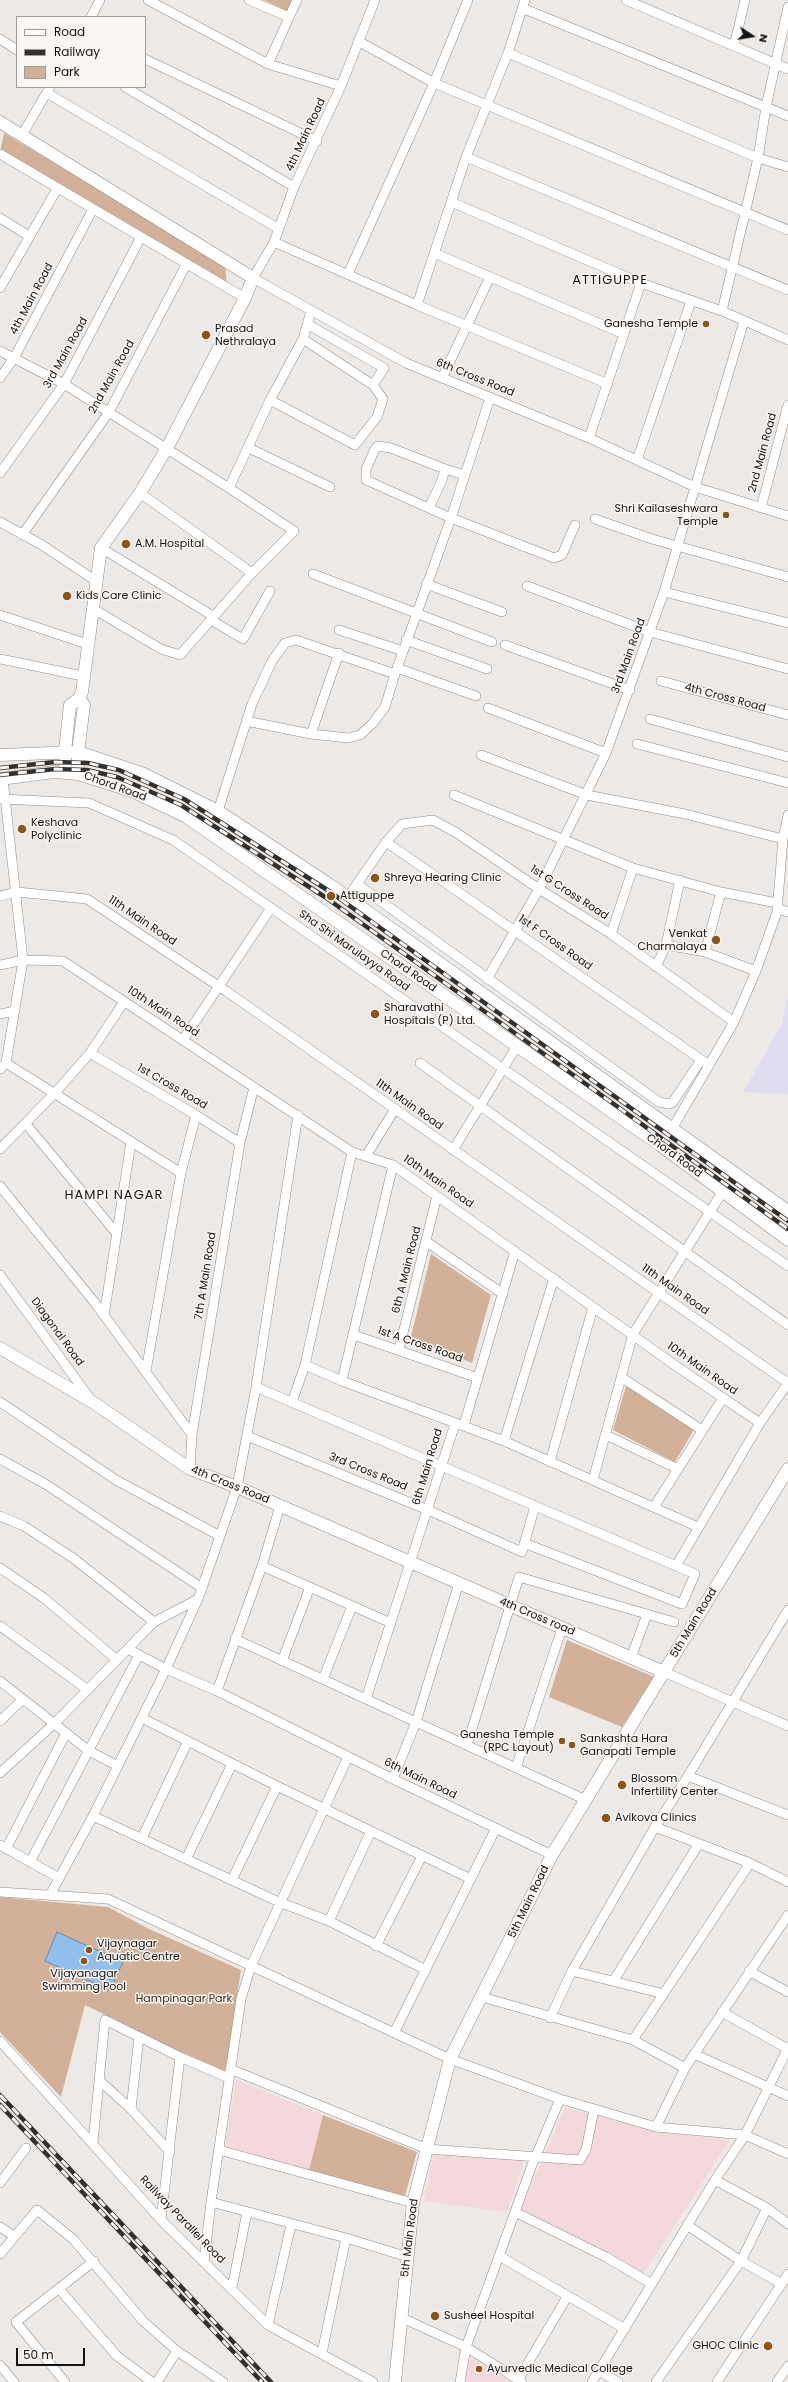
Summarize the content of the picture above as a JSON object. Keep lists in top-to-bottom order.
{
  "streets": {
    "main road": [
      "4th Cross Road",
      "Chord Road",
      "4th Cross road",
      "5th Main Road"
    ],
    "street": [
      "4th Main Road",
      "3rd Main Road",
      "2nd Main Road",
      "6th Cross Road",
      "1st G Cross Road",
      "11th Main Road",
      "1st F Cross Road",
      "Sha Shi Marulayya Road",
      "10th Main Road",
      "1st Cross Road",
      "6th A Main Road",
      "7th A Main Road",
      "Diagonal Road",
      "1st A Cross Road",
      "6th Main Road",
      "3rd Cross Road",
      "Railway Parallel Road"
    ]
  },
  "crossings": [
    ["4th Main Road", "6th Cross Road"],
    ["3rd Main Road", "6th Cross Road"],
    ["3rd Main Road", "1st G Cross Road"],
    ["3rd Main Road", "1st F Cross Road"],
    ["2nd Main Road", "6th Cross Road"],
    ["4th Cross Road", "7th A Main Road"],
    ["4th Cross Road", "Diagonal Road"],
    ["4th Cross Road", "6th Main Road"],
    ["4th Cross Road", "4th Cross road"],
    ["Chord Road", "1st G Cross Road"],
    ["1st G Cross Road", "1st F Cross Road"],
    ["10th Main Road", "6th A Main Road"],
    ["10th Main Road", "7th A Main Road"],
    ["10th Main Road", "6th Main Road"],
    ["1st Cross Road", "7th A Main Road"],
    ["6th A Main Road", "1st A Cross Road"],
    ["1st A Cross Road", "6th Main Road"],
    ["6th Main Road", "3rd Cross Road"],
    ["6th Main Road", "4th Cross road"],
    ["6th Main Road", "5th Main Road"],
    ["4th Cross road", "5th Main Road"]
  ],
  "districts": ["ATTIGUPPE", "HAMPI NAGAR"],
  "parks": ["Hampinagar Park"],
  "places": [
    "Ganesha Temple",
    "Prasad Nethralaya",
    "Shri Kailaseshwara Temple",
    "A.M. Hospital",
    "Kids Care Clinic",
    "Keshava Polyclinic",
    "Shreya Hearing Clinic",
    "Attiguppe",
    "Venkat Charmalaya",
    "Sharavathi Hospitals (P) Ltd.",
    "Ganesha Temple (RPC Layout)",
    "Sankashta Hara Ganapati Temple",
    "Blossom Infertility Center",
    "Avikova Clinics",
    "Vijaynagar Aquatic Centre",
    "Vijayanagar Swimming Pool",
    "Susheel Hospital",
    "GHOC Clinic",
    "Ayurvedic Medical College"
  ],
  "legend": ["Road", "Railway", "Park"],
  "scale_bar": "50 m",
  "north": "right"
}
